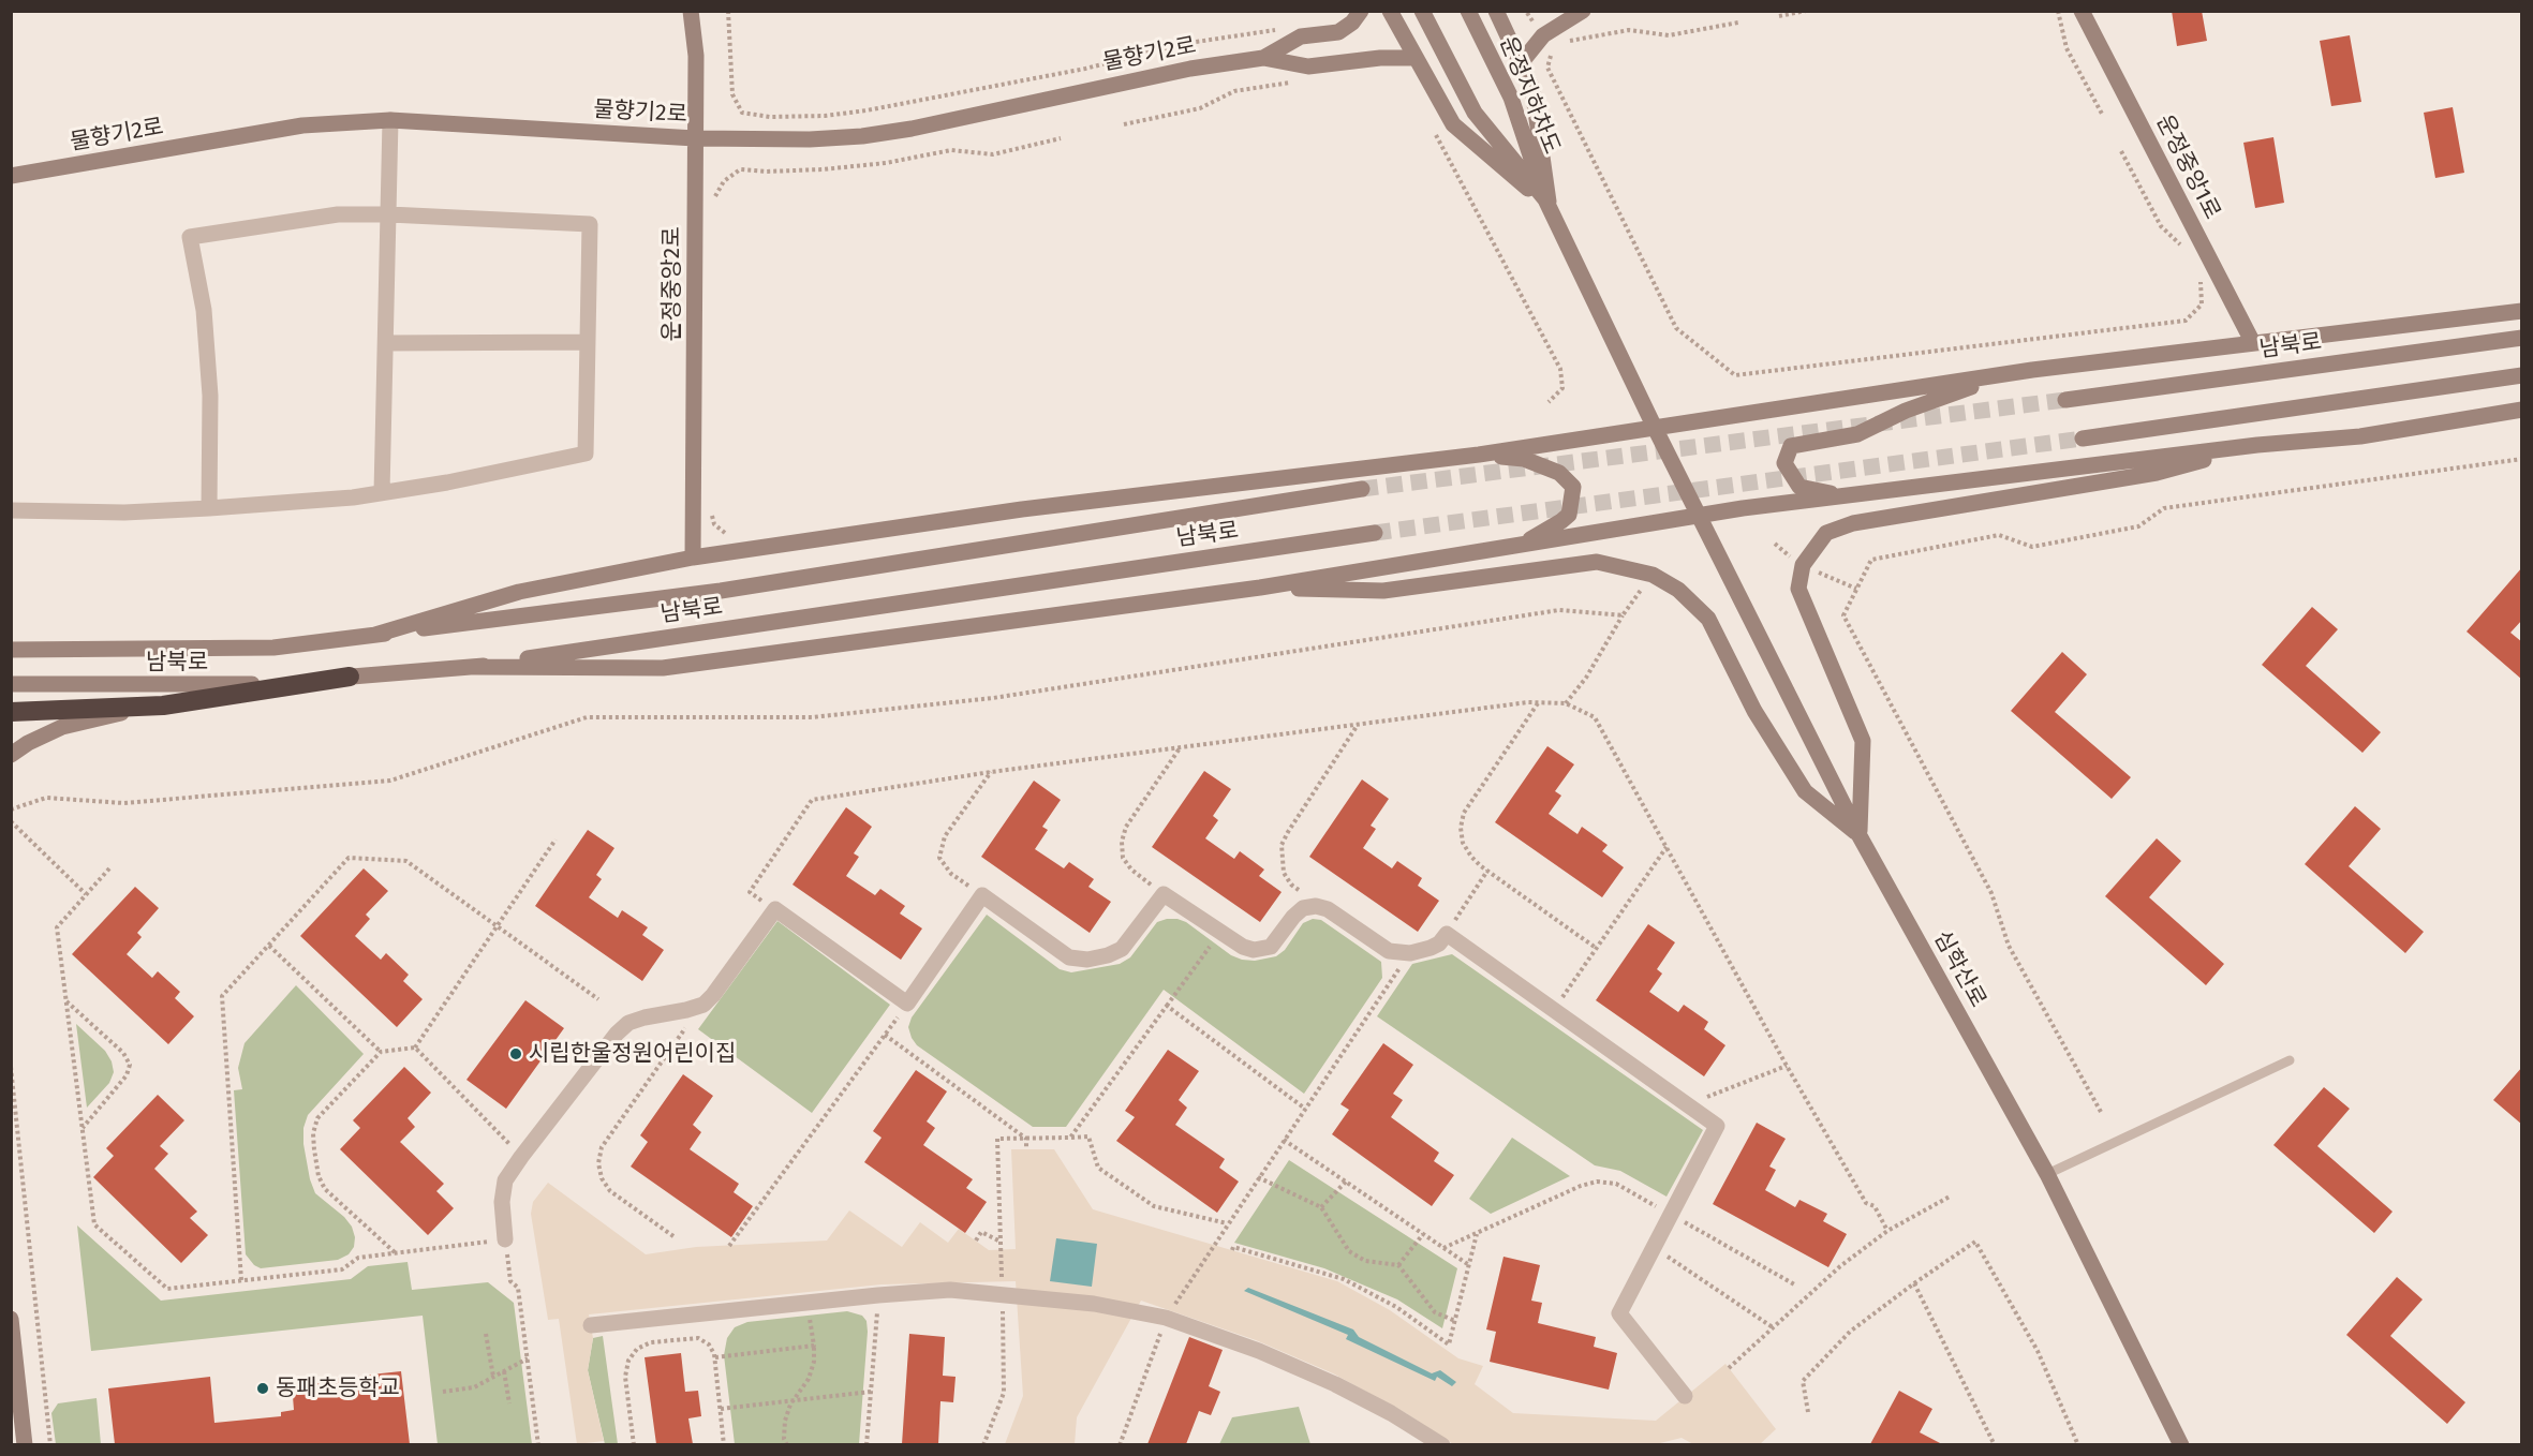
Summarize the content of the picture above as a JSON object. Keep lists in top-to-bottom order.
{
  "streets": {
    "main road": [
      "물향기2로",
      "운정지하차도",
      "운정중앙1로",
      "운정중앙2로",
      "남북로",
      "심학산로"
    ]
  },
  "crossings": [
    ["물향기2로", "운정중앙2로"],
    ["운정지하차도", "심학산로"]
  ],
  "places": ["시립한울정원어린이집", "동패초등학교"]
}
